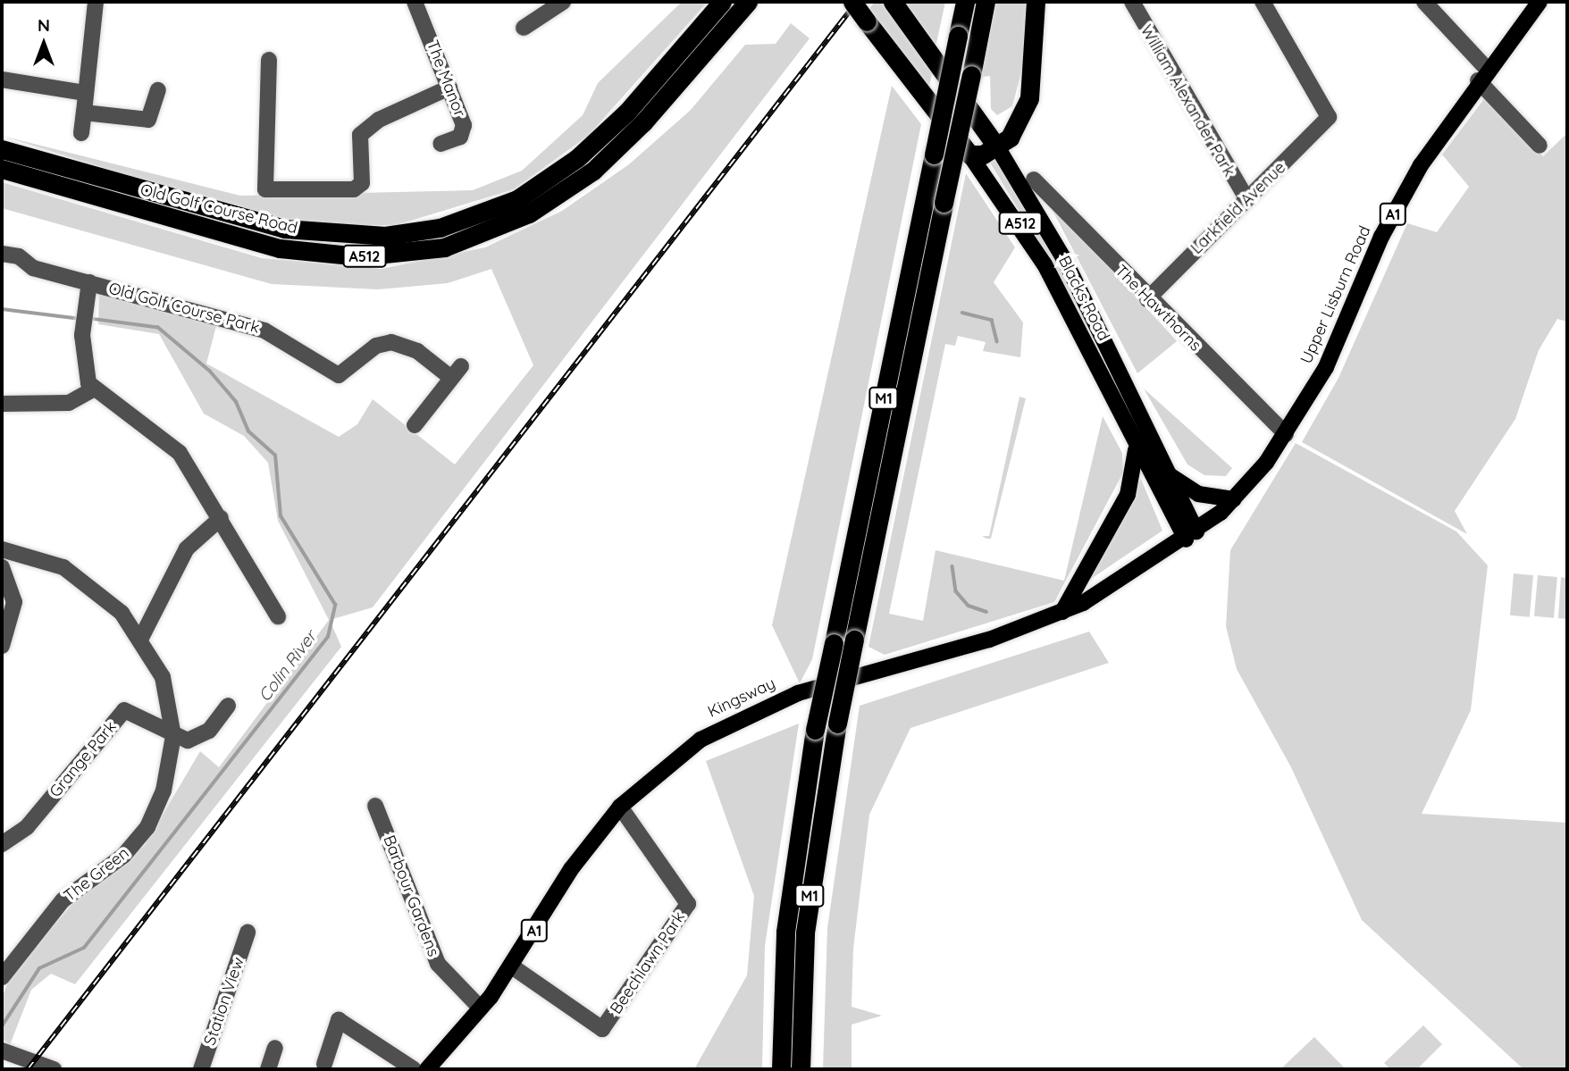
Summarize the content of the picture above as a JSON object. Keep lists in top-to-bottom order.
{
  "streets": {
    "highway": [
      "Old Golf Course Road",
      "A512",
      "Blacks Road",
      "M1"
    ],
    "main road": ["A1", "Upper Lisburn Road", "Kingsway"],
    "street": [
      "The Manor",
      "William Alexander Park",
      "Larkfield Avenue",
      "Old Golf Course Park",
      "The Hawthorns",
      "Grange Park",
      "The Green",
      "Barbour Gardens",
      "Beechlawn Park",
      "Station View"
    ]
  },
  "crossings": [
    ["William Alexander Park", "Larkfield Avenue"],
    ["Larkfield Avenue", "The Hawthorns"],
    ["Old Golf Course Road", "A512"],
    ["Upper Lisburn Road", "Blacks Road"],
    ["Upper Lisburn Road", "The Hawthorns"],
    ["Upper Lisburn Road", "Kingsway"],
    ["Blacks Road", "Kingsway"],
    ["Kingsway", "Barbour Gardens"],
    ["Kingsway", "Beechlawn Park"],
    ["Grange Park", "The Green"]
  ],
  "water": ["Colin River"],
  "north": "top"
}
